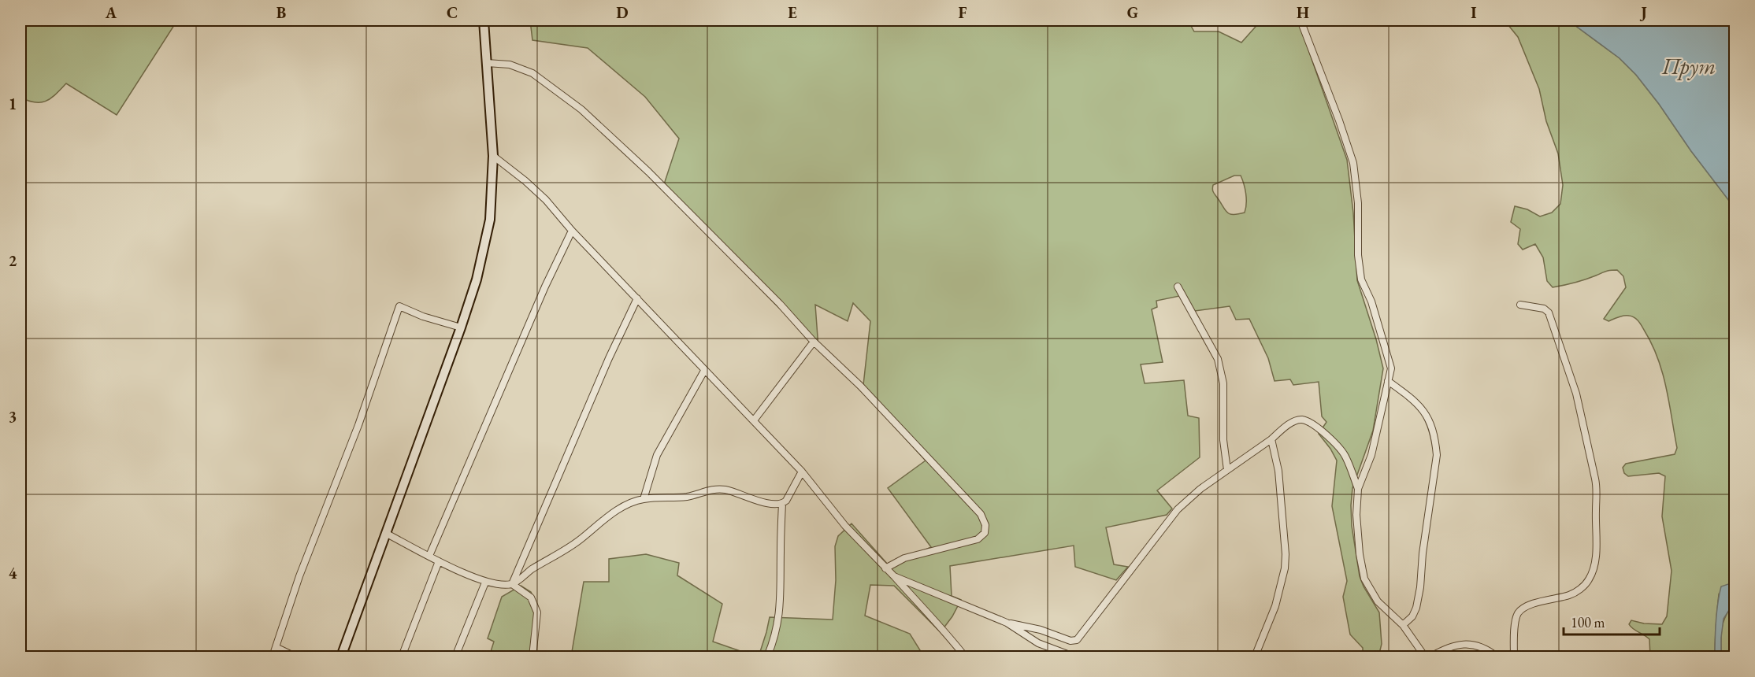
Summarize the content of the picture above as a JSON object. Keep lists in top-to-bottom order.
{
  "water": ["Прут"],
  "scale_bar": "100 m",
  "grid": {
    "columns": [
      "A",
      "B",
      "C",
      "D",
      "E",
      "F",
      "G",
      "H",
      "I",
      "J"
    ],
    "rows": [
      "1",
      "2",
      "3",
      "4"
    ]
  }
}
